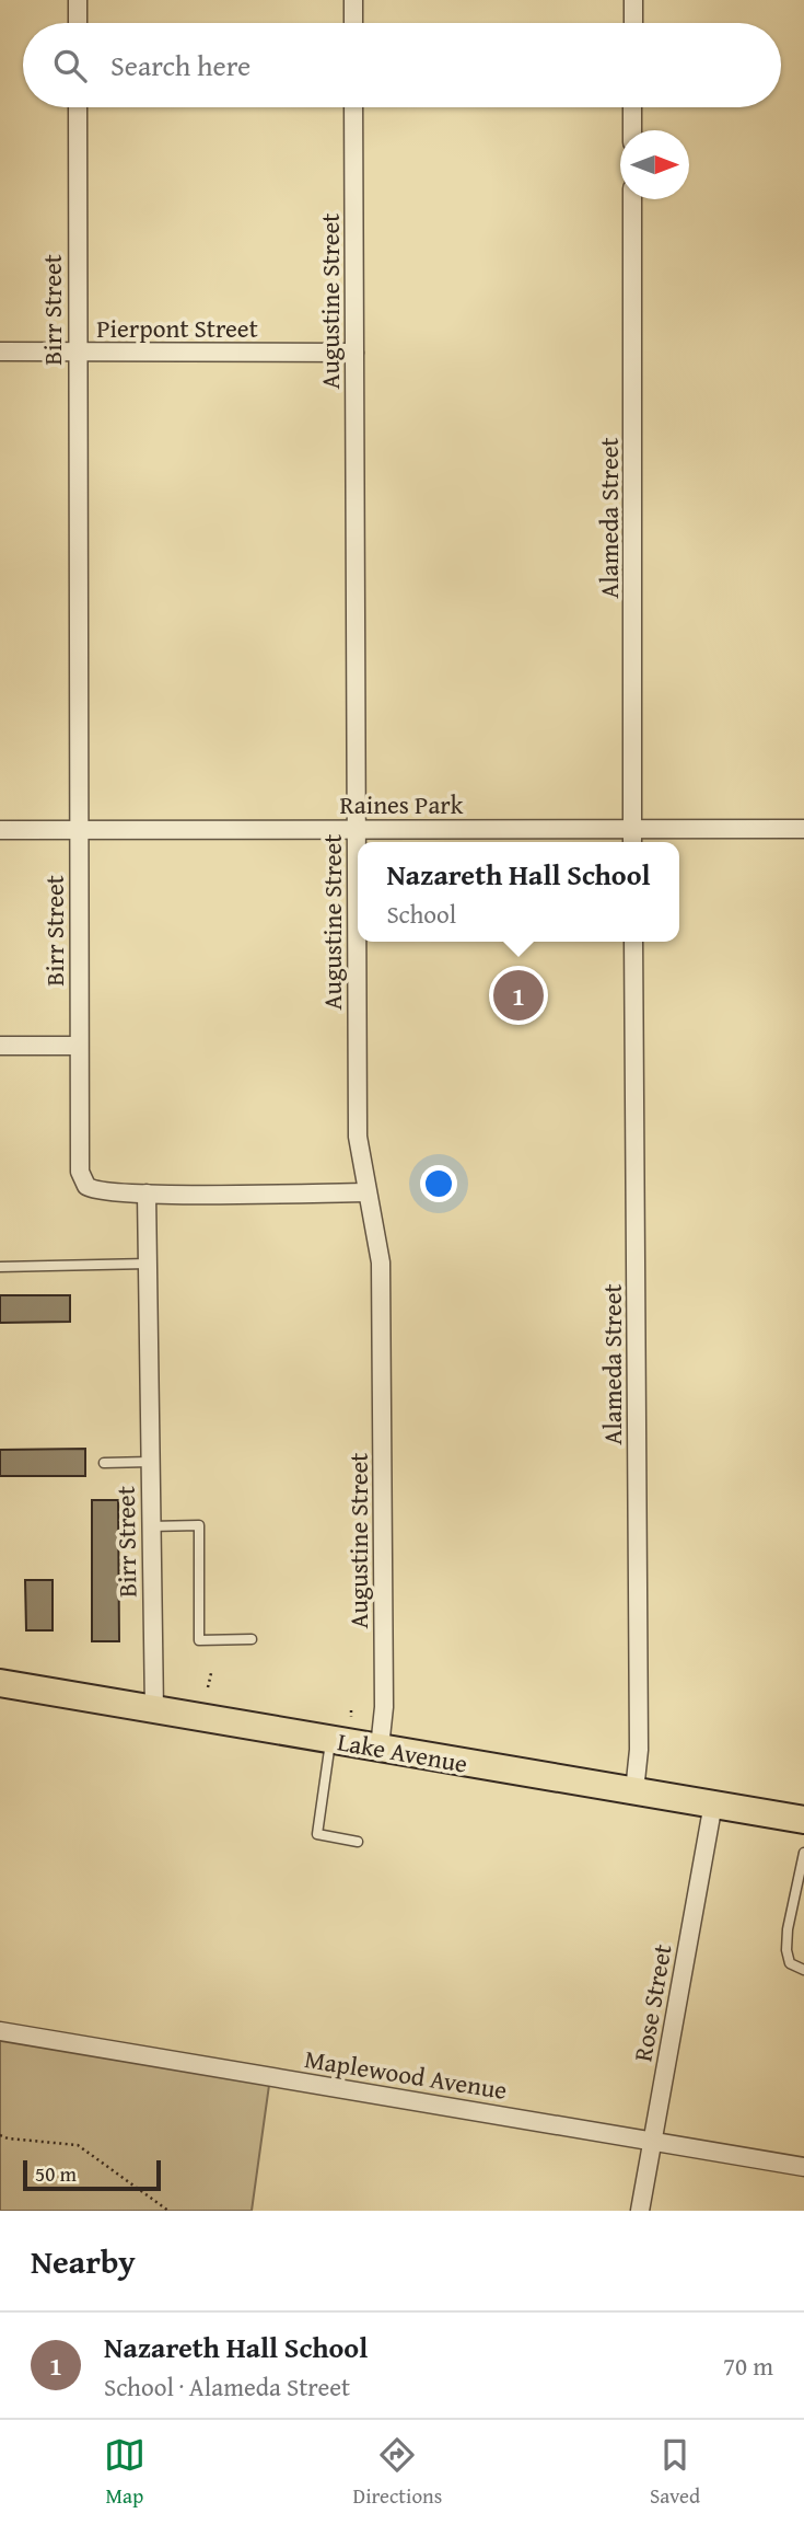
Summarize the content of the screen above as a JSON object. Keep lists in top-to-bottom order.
{
  "streets": {
    "main road": ["Lake Avenue"],
    "street": [
      "Augustine Street",
      "Birr Street",
      "Pierpont Street",
      "Alameda Street",
      "Raines Park",
      "Rose Street",
      "Maplewood Avenue"
    ]
  },
  "crossings": [
    ["Augustine Street", "Pierpont Street"],
    ["Augustine Street", "Raines Park"],
    ["Augustine Street", "Lake Avenue"],
    ["Birr Street", "Pierpont Street"],
    ["Birr Street", "Raines Park"],
    ["Birr Street", "Lake Avenue"],
    ["Alameda Street", "Raines Park"],
    ["Alameda Street", "Lake Avenue"],
    ["Lake Avenue", "Rose Street"],
    ["Rose Street", "Maplewood Avenue"]
  ],
  "scale_bar": "50 m",
  "north": "right",
  "page": {
    "search": "Search here",
    "popup": ["Nazareth Hall School", "School"],
    "pins": "1",
    "scale": "50 m",
    "heading": "Nearby",
    "list": [
      {
        "mark": "1",
        "name": "Nazareth Hall School",
        "note": "School · Alameda Street",
        "value": "70 m"
      }
    ],
    "nav": ["Map", "Directions", "Saved"]
  }
}
